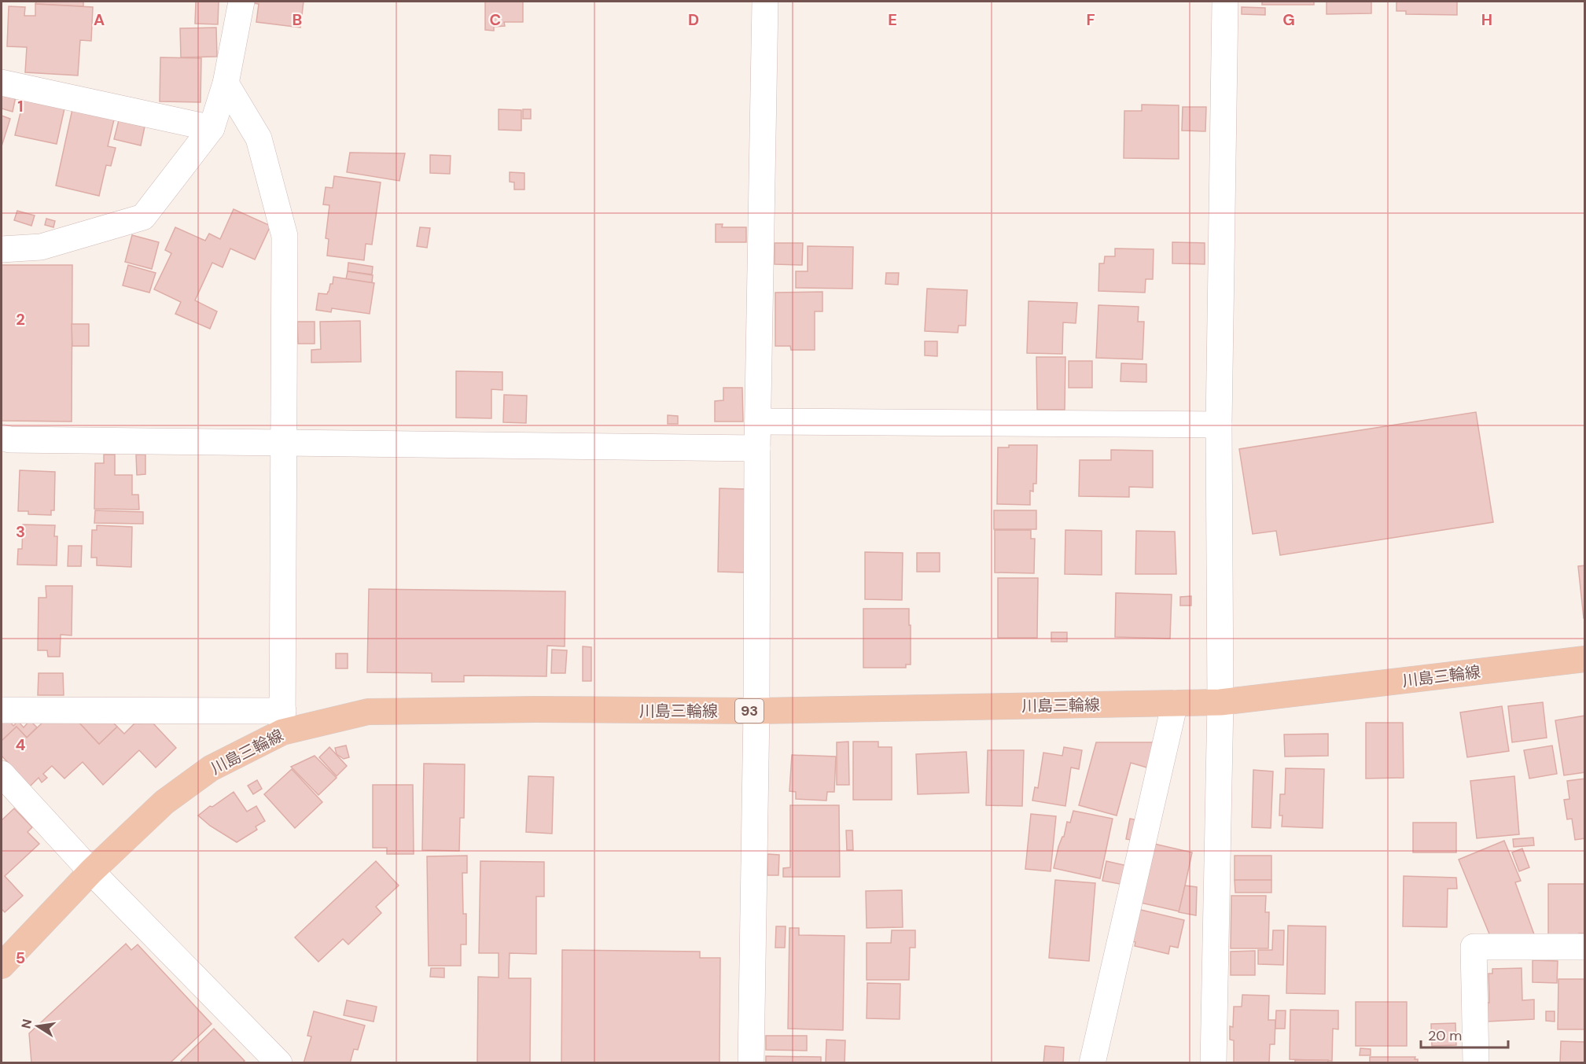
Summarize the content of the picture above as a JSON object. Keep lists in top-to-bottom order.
{
  "streets": {
    "main road": ["川島三輪線", "93"]
  },
  "scale_bar": "20 m",
  "north": "left",
  "grid": {
    "columns": [
      "A",
      "B",
      "C",
      "D",
      "E",
      "F",
      "G",
      "H"
    ],
    "rows": [
      "1",
      "2",
      "3",
      "4",
      "5"
    ]
  }
}
